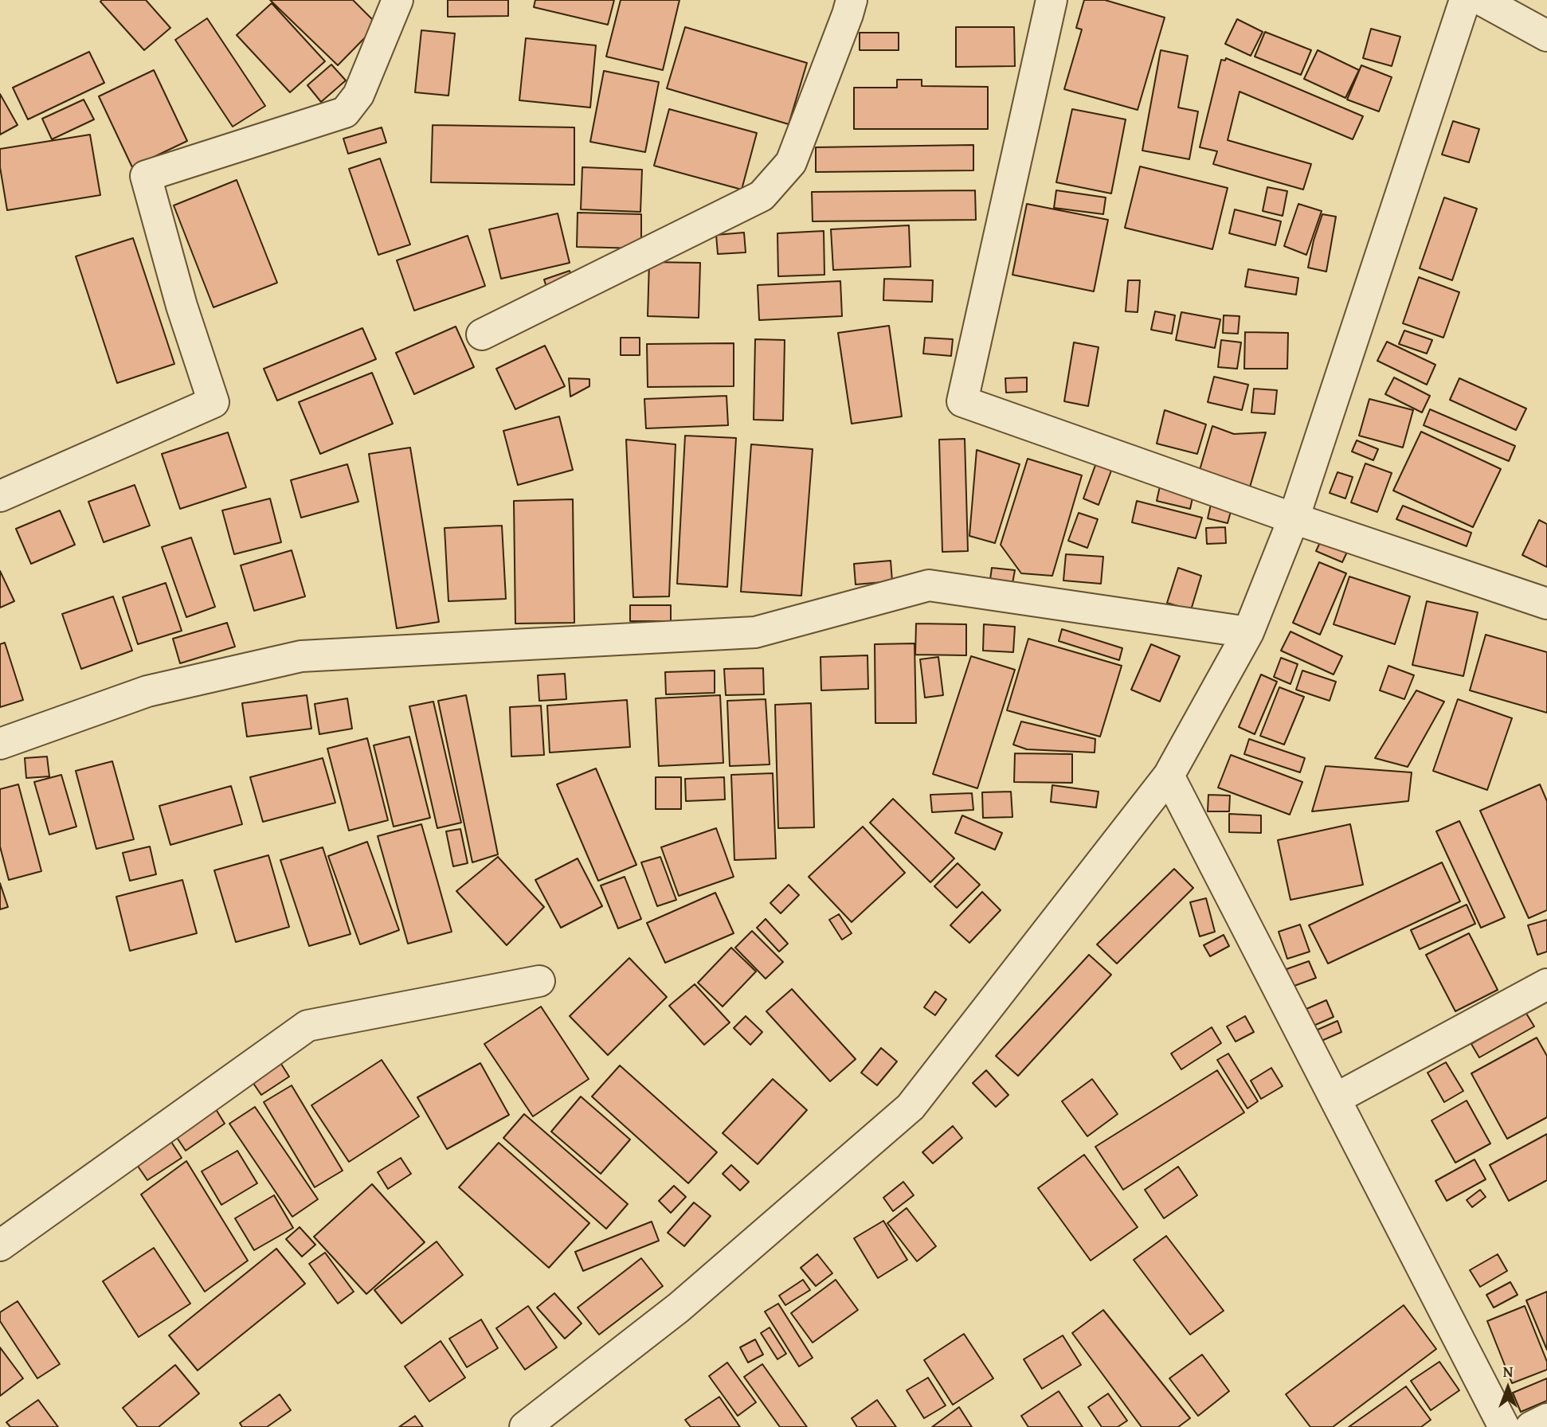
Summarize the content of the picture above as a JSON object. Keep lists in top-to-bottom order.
{
  "north": "top"
}
